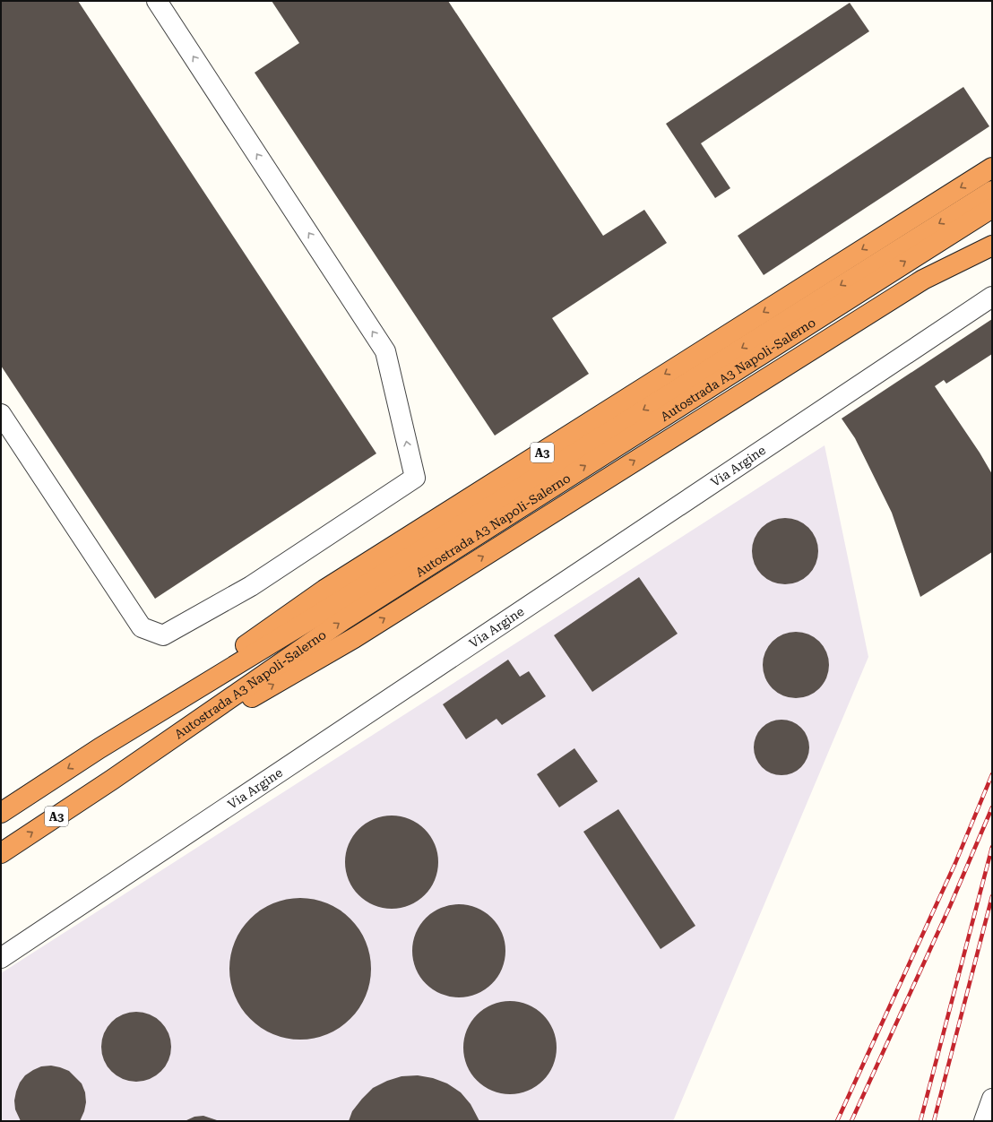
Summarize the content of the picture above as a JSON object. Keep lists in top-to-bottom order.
{
  "streets": {
    "highway": ["Autostrada A3 Napoli-Salerno", "A3"],
    "street": ["Via Argine"]
  },
  "crossings": [
    ["Autostrada A3 Napoli-Salerno", "A3"]
  ]
}
